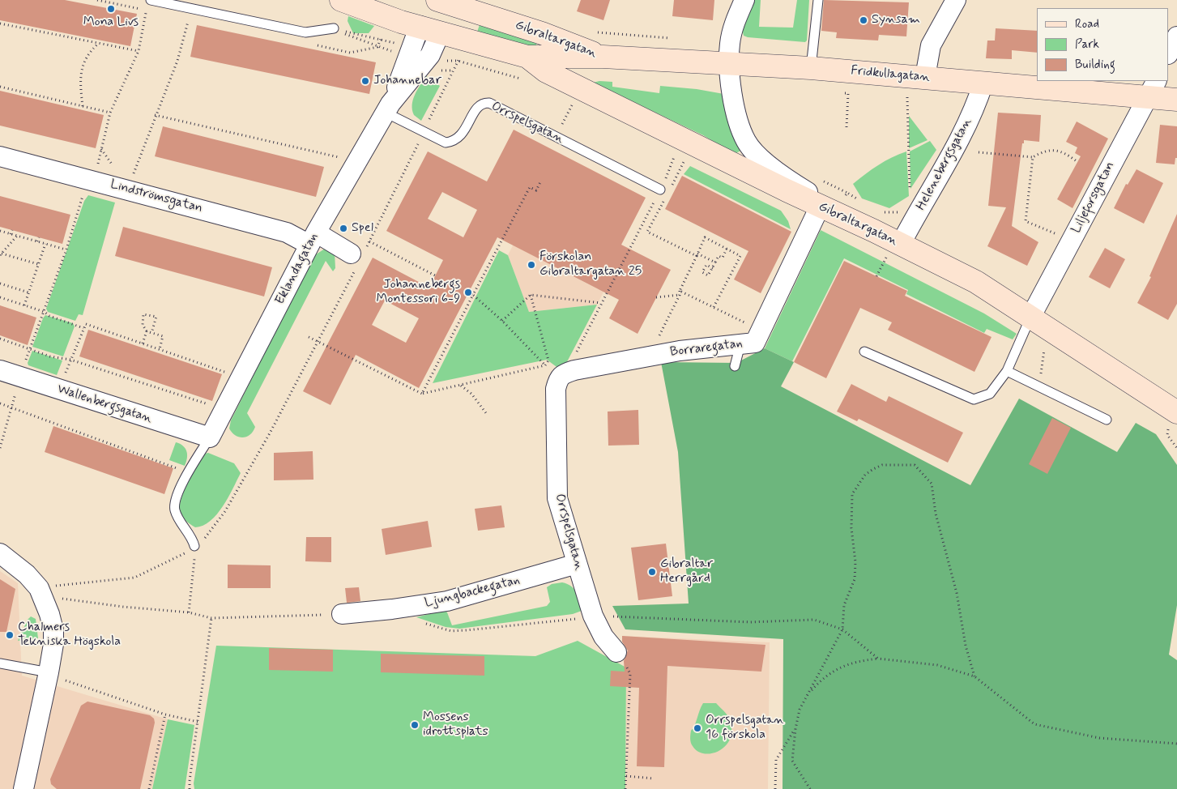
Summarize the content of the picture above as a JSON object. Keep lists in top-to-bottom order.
{
  "streets": {
    "street": [
      "Gibraltargatan",
      "Fridkullagatan",
      "Orrspelsgatan",
      "Helenebergsgatan",
      "Lindströmsgatan",
      "Liljeforsgatan",
      "Eklandagatan",
      "Borraregatan",
      "Wallenbergsgatan",
      "Ljungbackegatan"
    ]
  },
  "crossings": [
    ["Gibraltargatan", "Fridkullagatan"],
    ["Gibraltargatan", "Helenebergsgatan"],
    ["Gibraltargatan", "Liljeforsgatan"],
    ["Gibraltargatan", "Eklandagatan"],
    ["Gibraltargatan", "Borraregatan"],
    ["Fridkullagatan", "Helenebergsgatan"],
    ["Fridkullagatan", "Liljeforsgatan"],
    ["Orrspelsgatan", "Eklandagatan"],
    ["Orrspelsgatan", "Borraregatan"],
    ["Orrspelsgatan", "Ljungbackegatan"],
    ["Lindströmsgatan", "Eklandagatan"],
    ["Eklandagatan", "Wallenbergsgatan"]
  ],
  "places": [
    "Mona Livs",
    "Synsam",
    "Johannebar",
    "Spel",
    "Förskolan Gibraltargatan 25",
    "Johannebergs Montessori 6-9",
    "Gibraltar Herrgård",
    "Chalmers Tekniska Högskola",
    "Mossens idrottsplats",
    "Orrspelsgatan 16 förskola"
  ],
  "legend": ["Road", "Park", "Building"]
}
